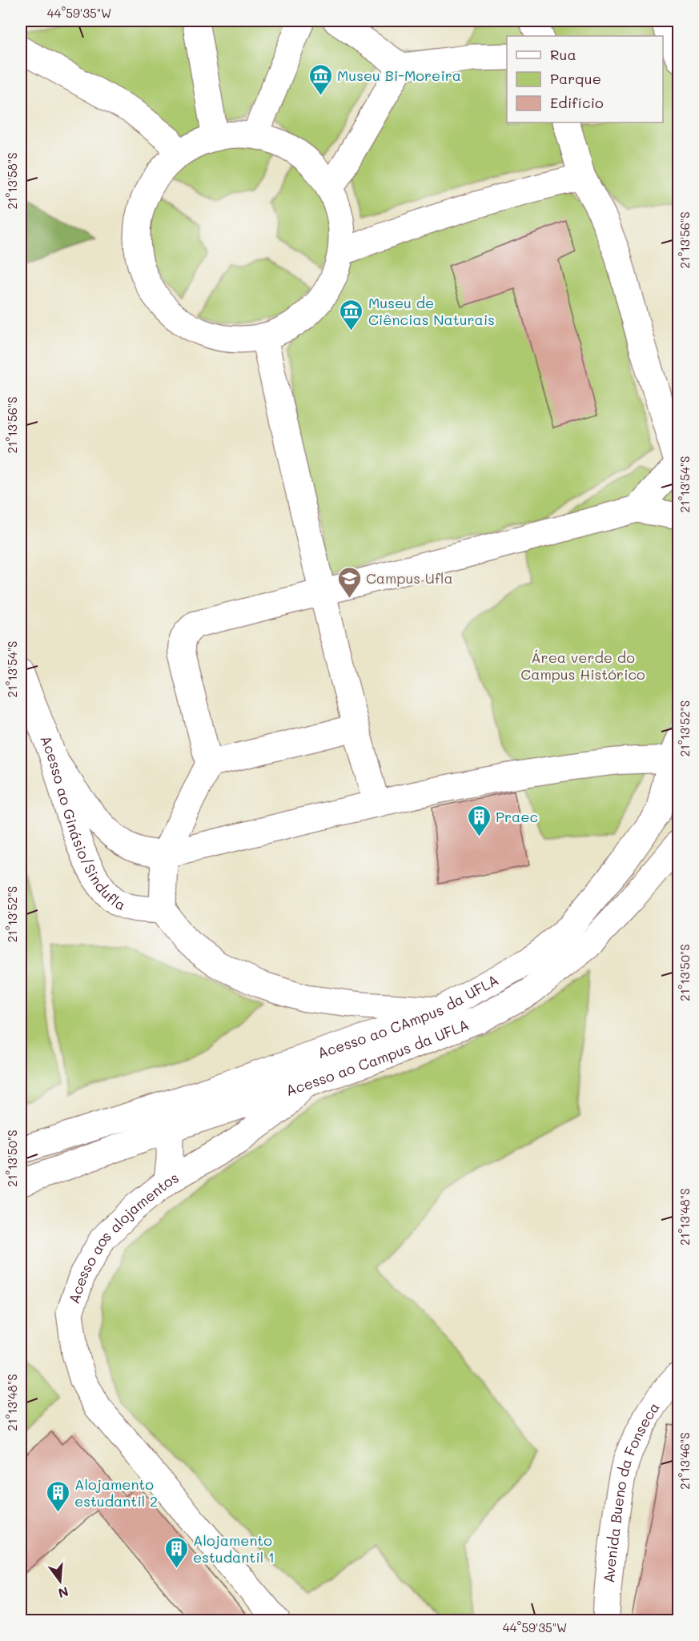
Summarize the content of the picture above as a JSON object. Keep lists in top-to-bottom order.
{
  "streets": {
    "street": [
      "Acesso ao Ginásio/Sindufla",
      "Acesso ao CAmpus da UFLA",
      "Acesso ao Campus da UFLA",
      "Acesso aos alojamentos",
      "Avenida Bueno da Fonseca"
    ]
  },
  "crossings": [
    ["Acesso ao Campus da UFLA", "Acesso aos alojamentos"]
  ],
  "parks": ["Área verde do Campus Histórico"],
  "places": {
    "museum": ["Museu Bi-Moreira", "Museu de Ciências Naturais"],
    "school or university": ["Campus Ufla"],
    "building": ["Praec", "Alojamento estudantil 2", "Alojamento estudantil 1"]
  },
  "legend": ["Rua", "Parque", "Edifício"],
  "north": "bottom",
  "coordinates": [
    "44°59'35\"W",
    "21°13'58\"S",
    "21°13'56\"S",
    "21°13'54\"S",
    "21°13'52\"S",
    "21°13'50\"S",
    "21°13'48\"S",
    "21°13'46\"S"
  ]
}
